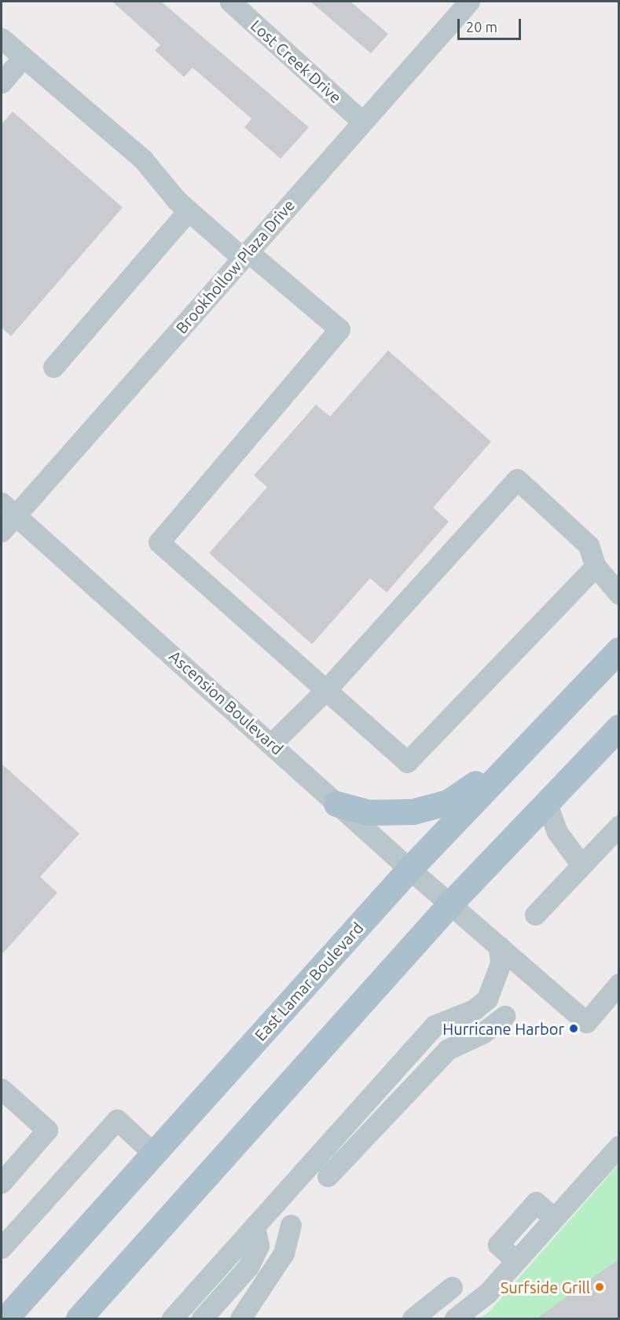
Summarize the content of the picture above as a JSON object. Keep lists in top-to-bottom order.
{
  "streets": {
    "main road": ["East Lamar Boulevard"],
    "street": ["Lost Creek Drive", "Brookhollow Plaza Drive", "Ascension Boulevard"]
  },
  "crossings": [
    ["Lost Creek Drive", "Brookhollow Plaza Drive"],
    ["Brookhollow Plaza Drive", "Ascension Boulevard"],
    ["Ascension Boulevard", "East Lamar Boulevard"]
  ],
  "places": ["Hurricane Harbor", "Surfside Grill"],
  "scale_bar": "20 m"
}
